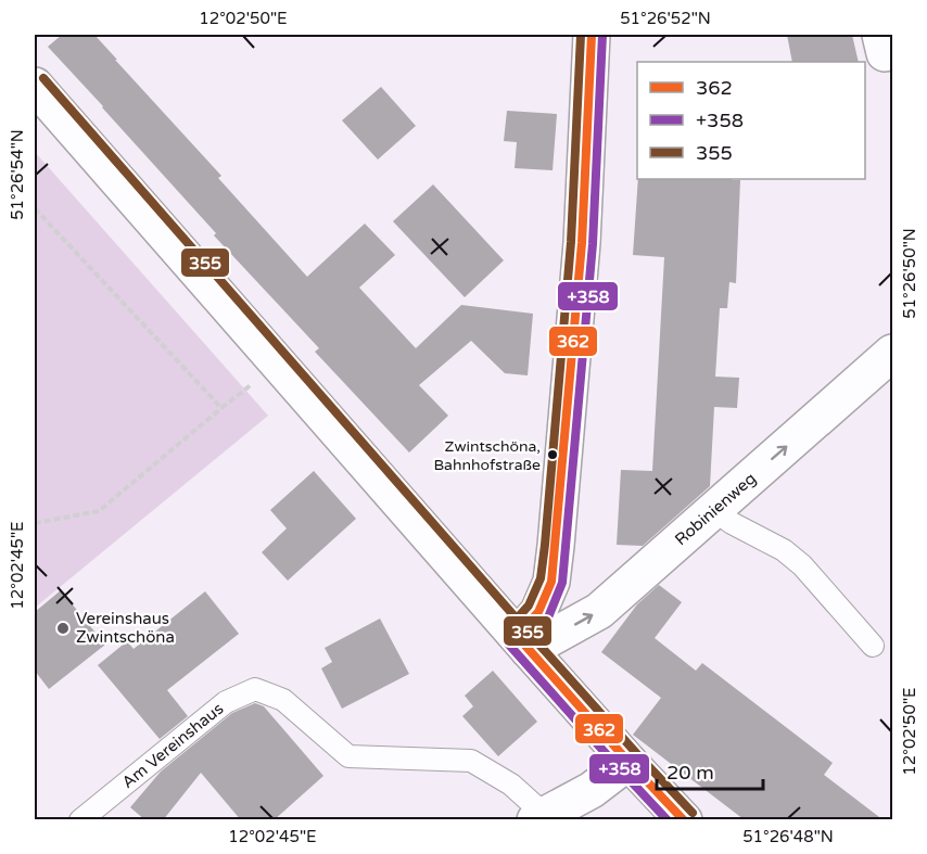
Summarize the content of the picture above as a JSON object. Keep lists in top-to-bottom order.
{
  "streets": {
    "street": ["Robinienweg"],
    "lane": ["Am Vereinshaus"]
  },
  "one_way": ["Robinienweg"],
  "places": ["Zwintschöna, Bahnhofstraße", "Vereinshaus Zwintschöna"],
  "lines": ["transit line 362", "transit line +358", "transit line 355"],
  "legend": ["362", "+358", "355"],
  "scale_bar": "20 m",
  "coordinates": [
    "12°02'50\"E",
    "51°26'52\"N",
    "51°26'54\"N",
    "51°26'50\"N",
    "12°02'45\"E",
    "51°26'48\"N"
  ]
}
